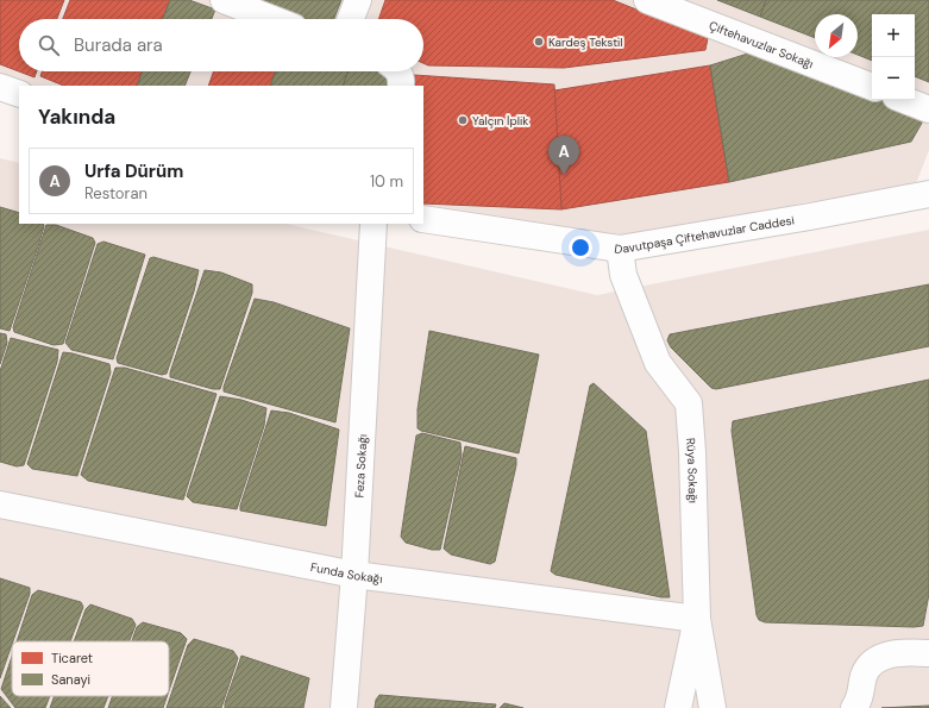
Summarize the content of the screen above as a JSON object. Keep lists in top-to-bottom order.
{
  "streets": {
    "street": [
      "Çiftehavuzlar Sokağı",
      "Davutpaşa Çiftehavuzlar Caddesi",
      "Feza Sokağı",
      "Rüya Sokağı",
      "Funda Sokağı"
    ]
  },
  "crossings": [
    ["Davutpaşa Çiftehavuzlar Caddesi", "Rüya Sokağı"],
    ["Feza Sokağı", "Funda Sokağı"],
    ["Rüya Sokağı", "Funda Sokağı"]
  ],
  "places": ["Kardeş Tekstil", "Yalçın İplik"],
  "legend": ["Ticaret", "Sanayi"],
  "north": "bottom left",
  "page": {
    "map_buttons": ["+", "−"],
    "search": "Burada ara",
    "heading": "Yakında",
    "pins": "A",
    "list": [
      {
        "mark": "A",
        "name": "Urfa Dürüm",
        "note": "Restoran",
        "value": "10 m"
      }
    ]
  }
}
